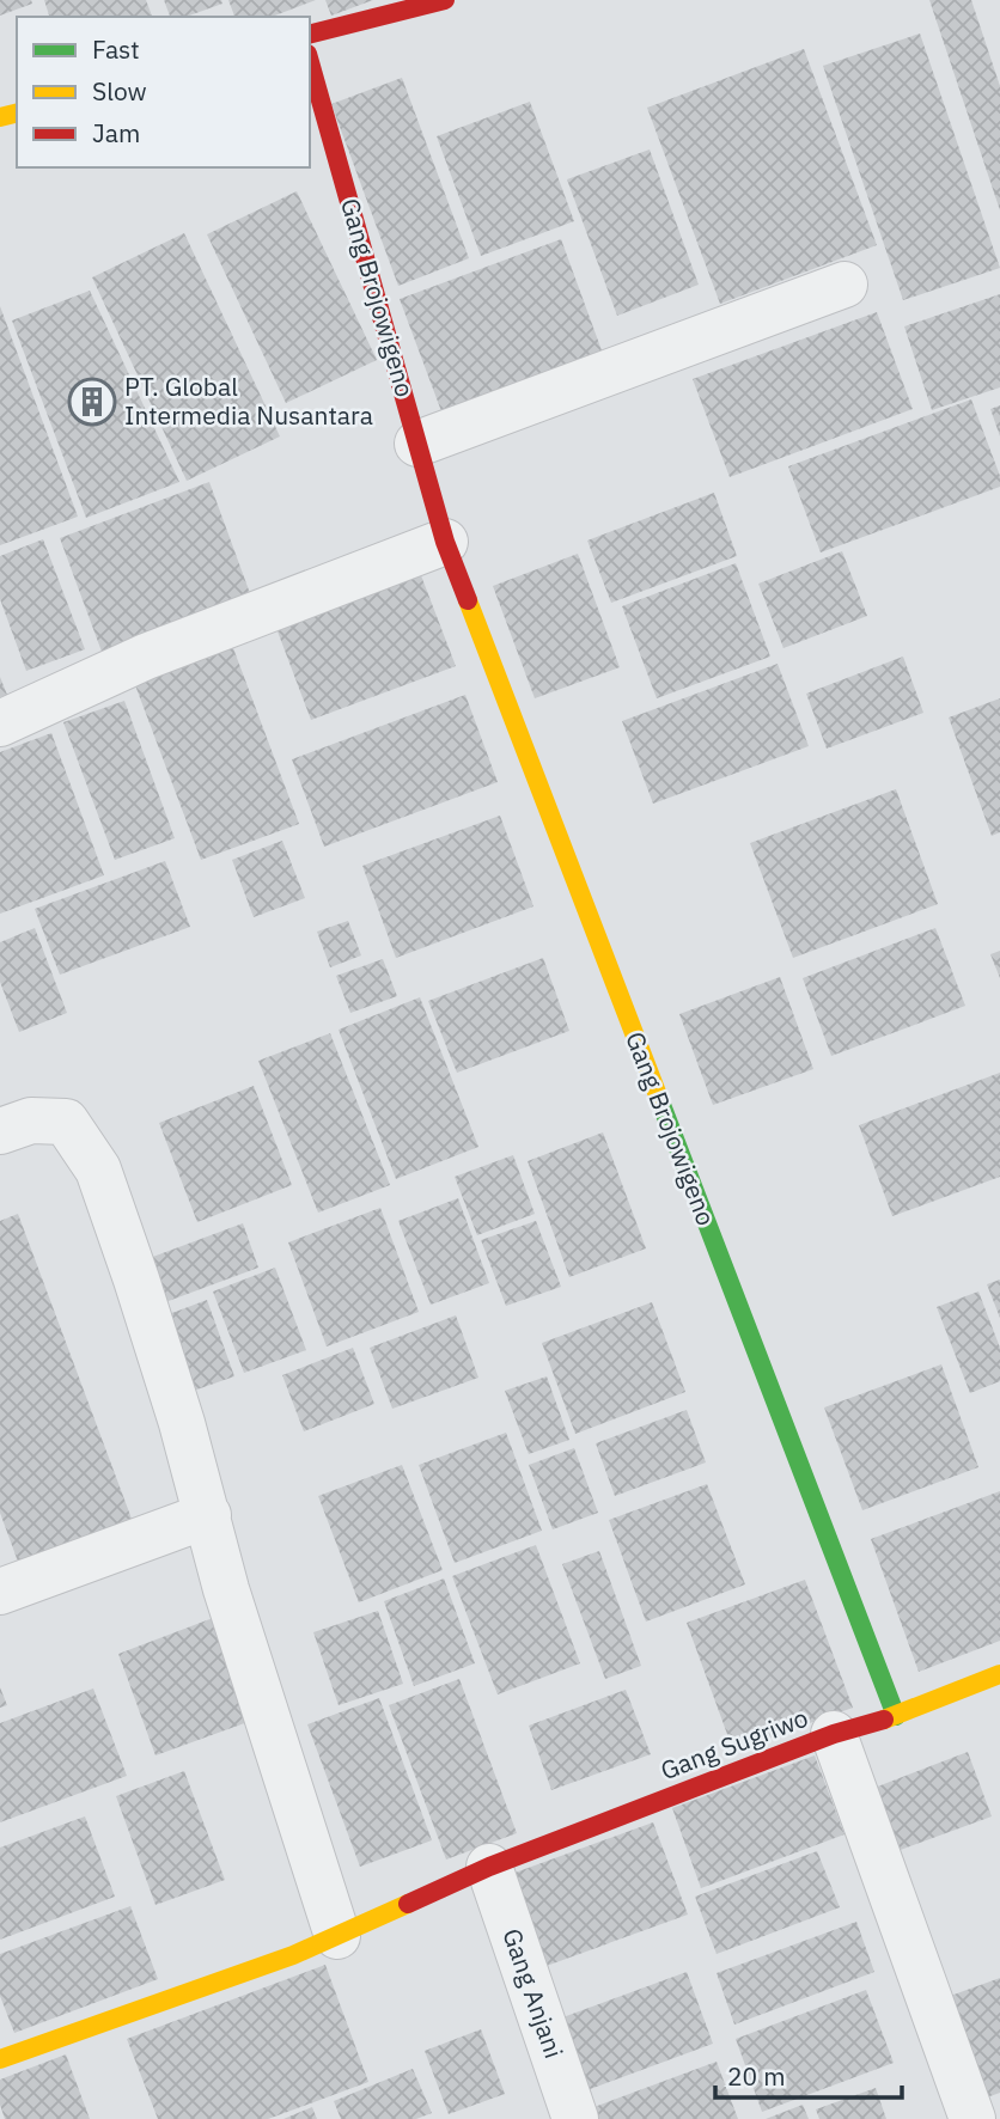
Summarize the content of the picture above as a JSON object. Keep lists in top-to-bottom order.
{
  "streets": {
    "street": ["Gang Brojowigeno", "Gang Sugriwo", "Gang Anjani"]
  },
  "crossings": [
    ["Gang Brojowigeno", "Gang Sugriwo"],
    ["Gang Sugriwo", "Gang Anjani"]
  ],
  "places": {
    "building": ["PT. Global Intermedia Nusantara"]
  },
  "legend": ["Fast", "Slow", "Jam"],
  "scale_bar": "20 m"
}
